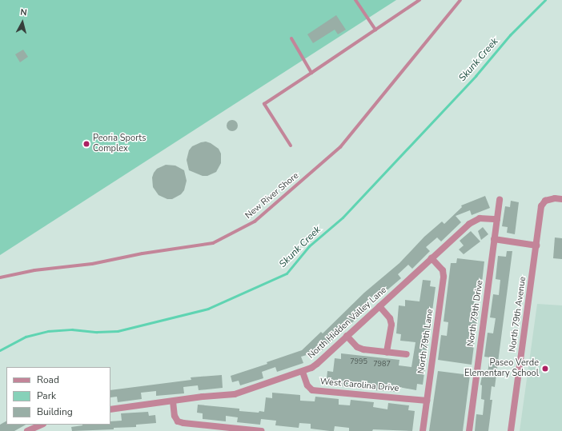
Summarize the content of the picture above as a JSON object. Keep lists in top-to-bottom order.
{
  "streets": {
    "street": [
      "North 79th Drive",
      "North 79th Avenue",
      "North Hidden Valley Lane",
      "North 79th Lane",
      "West Carolina Drive"
    ],
    "lane": ["New River Shore"]
  },
  "crossings": [
    ["North 79th Drive", "North Hidden Valley Lane"],
    ["North Hidden Valley Lane", "North 79th Lane"],
    ["North Hidden Valley Lane", "West Carolina Drive"],
    ["North 79th Lane", "West Carolina Drive"]
  ],
  "water": ["Skunk Creek"],
  "places": ["Peoria Sports Complex", "Paseo Verde Elementary School"],
  "house_numbers": ["7995", "7987"],
  "legend": ["Road", "Park", "Building"],
  "north": "top"
}
